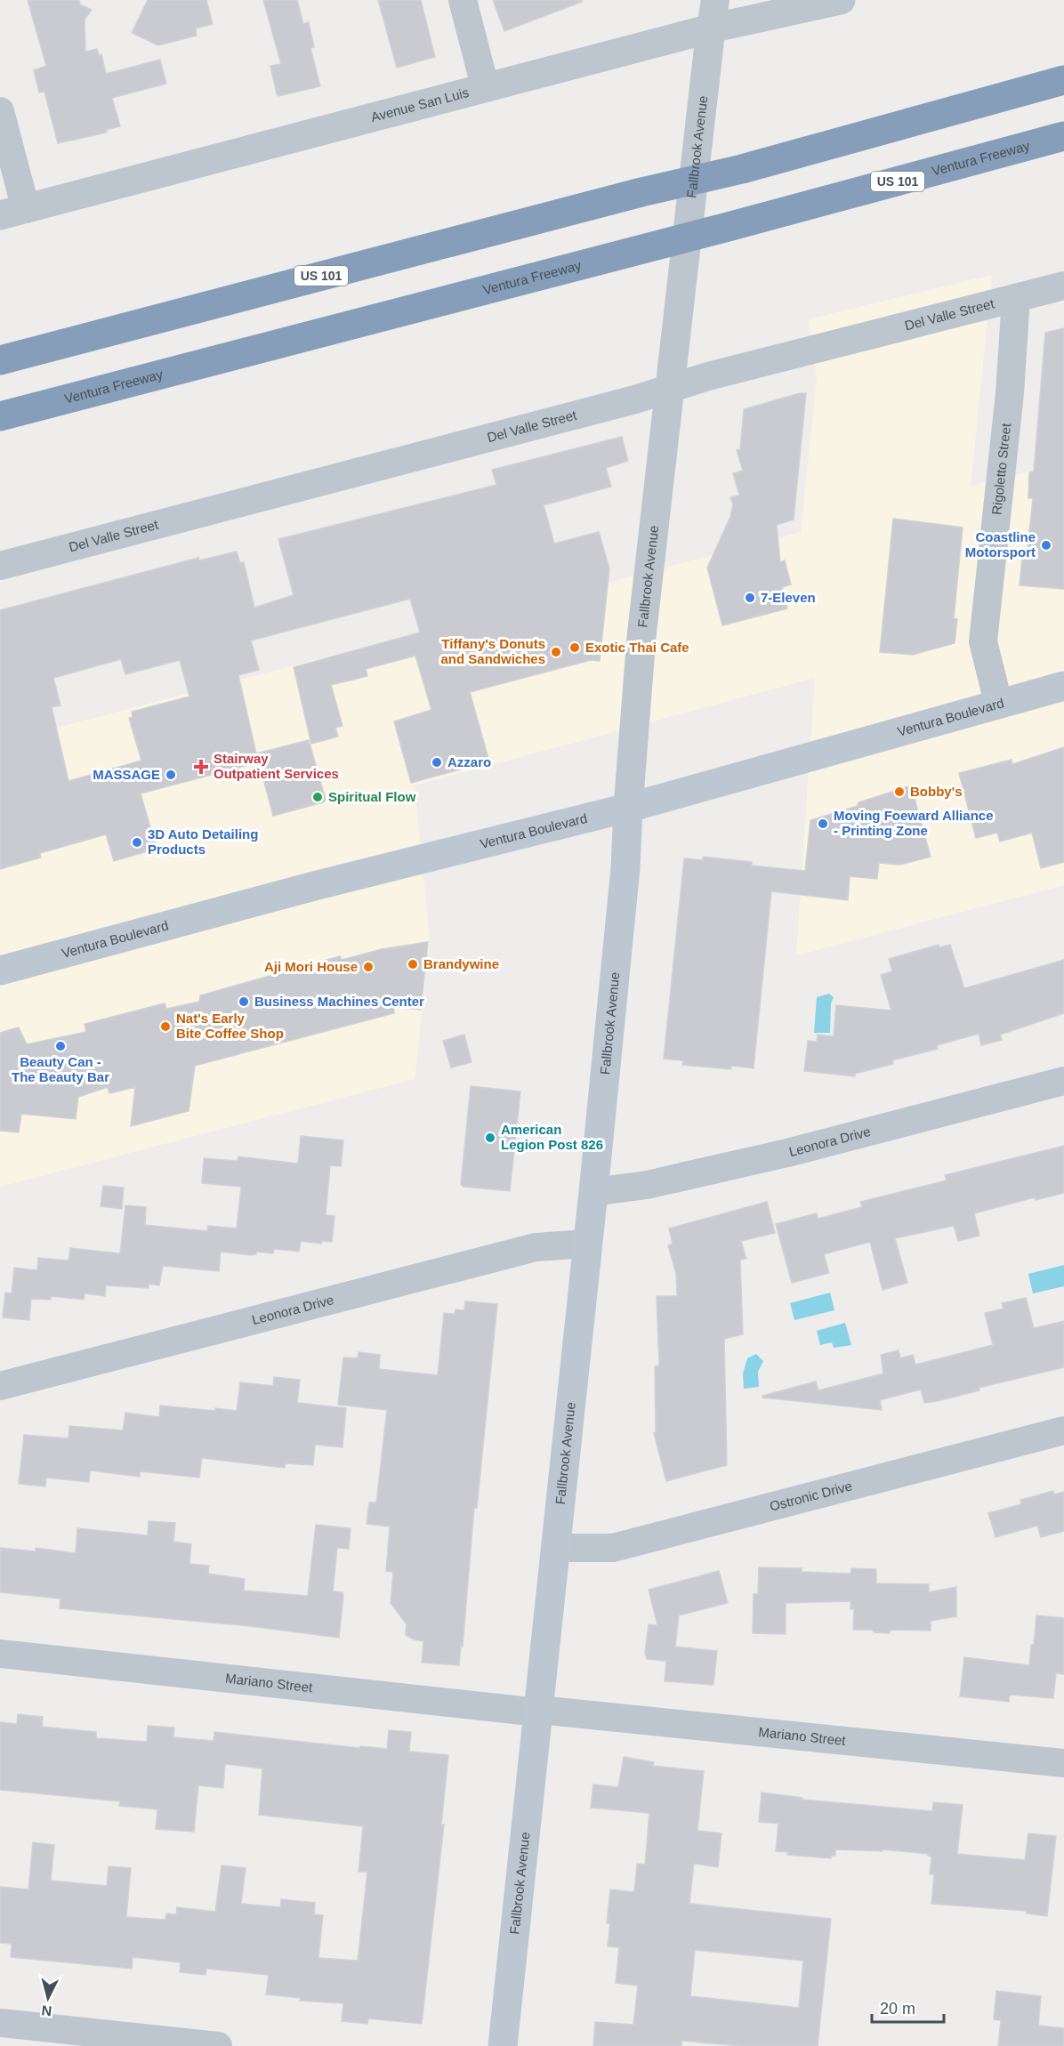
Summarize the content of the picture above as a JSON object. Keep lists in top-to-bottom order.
{
  "streets": {
    "highway": ["Ventura Freeway", "US 101"],
    "main road": ["Fallbrook Avenue", "Ventura Boulevard"],
    "street": [
      "Avenue San Luis",
      "Del Valle Street",
      "Rigoletto Street",
      "Leonora Drive",
      "Ostronic Drive",
      "Mariano Street"
    ]
  },
  "crossings": [
    ["Avenue San Luis", "Fallbrook Avenue"],
    ["Fallbrook Avenue", "Del Valle Street"],
    ["Fallbrook Avenue", "Ventura Boulevard"],
    ["Fallbrook Avenue", "Leonora Drive"],
    ["Fallbrook Avenue", "Ostronic Drive"],
    ["Fallbrook Avenue", "Mariano Street"],
    ["Del Valle Street", "Rigoletto Street"],
    ["Rigoletto Street", "Ventura Boulevard"]
  ],
  "places": {
    "other": [
      "Coastline Motorsport",
      "7-Eleven",
      "Exotic Thai Cafe",
      "Tiffany's Donuts and Sandwiches",
      "Azzaro",
      "MASSAGE",
      "Bobby's",
      "Spiritual Flow",
      "Moving Foeward Alliance - Printing Zone",
      "3D Auto Detailing Products",
      "Brandywine",
      "Aji Mori House",
      "Business Machines Center",
      "Nat's Early Bite Coffee Shop",
      "Beauty Can - The Beauty Bar",
      "American Legion Post 826"
    ],
    "health": ["Stairway Outpatient Services"]
  },
  "scale_bar": "20 m",
  "north": "bottom"
}
